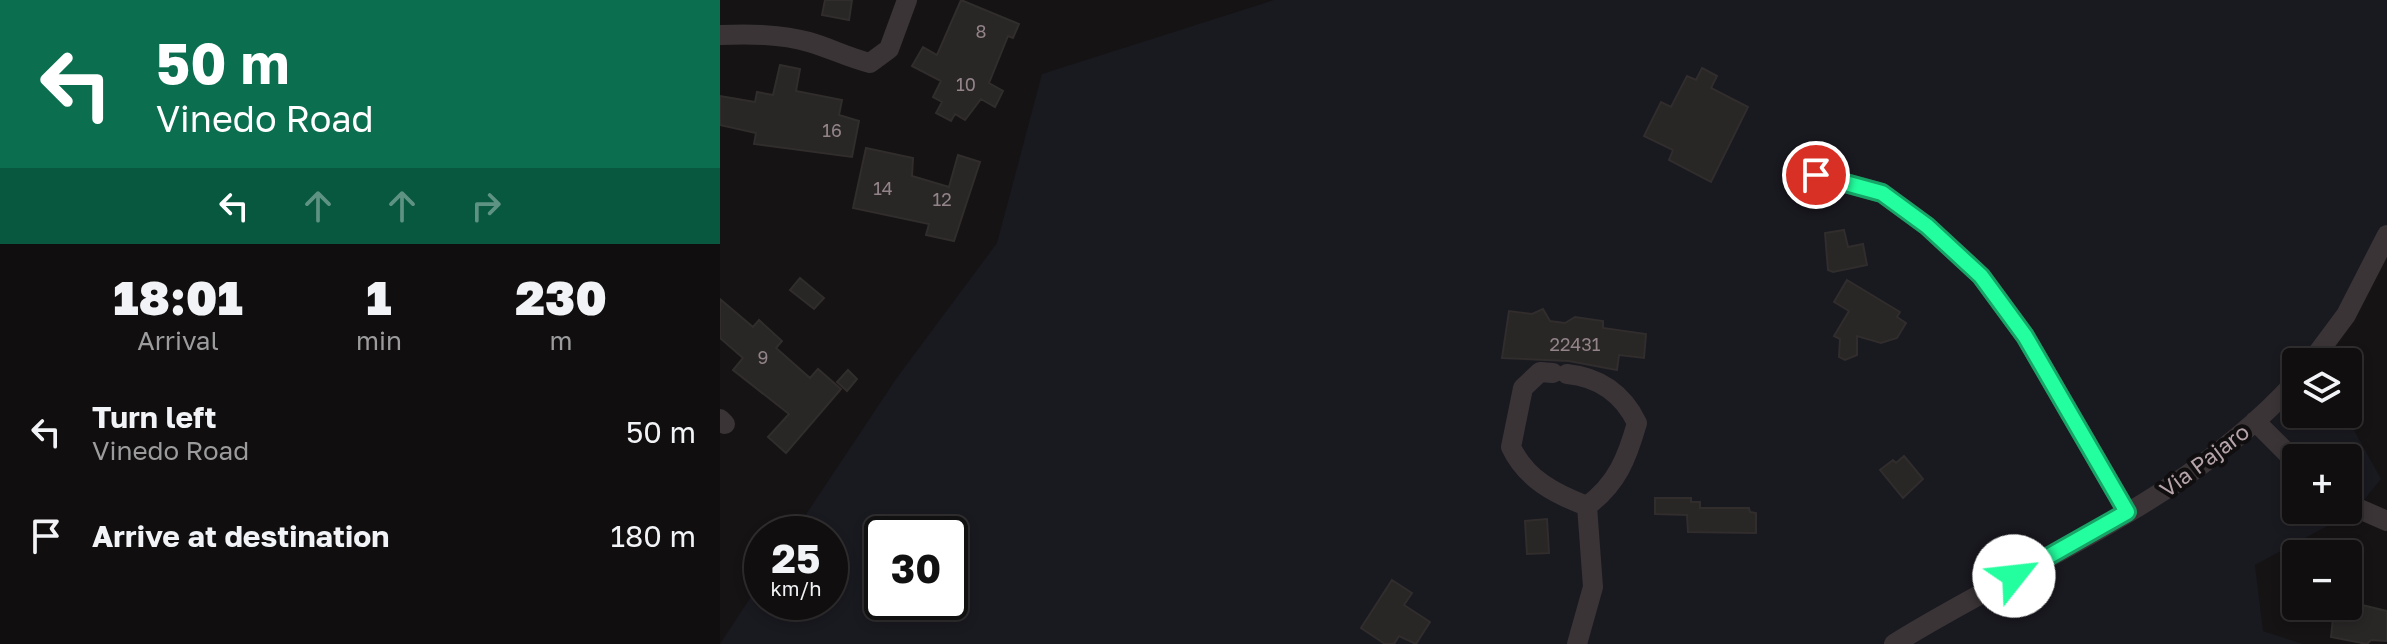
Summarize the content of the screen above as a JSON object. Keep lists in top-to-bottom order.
{
  "streets": {
    "street": ["Via Pajaro"]
  },
  "house_numbers": [
    "8",
    "10",
    "16",
    "14",
    "12",
    "22431",
    "9"
  ],
  "page": {
    "turn": ["50 m", "Vinedo Road"],
    "eta": [
      "18:01",
      "Arrival",
      "1",
      "min",
      "230",
      "m"
    ],
    "map_buttons": ["+", "−"],
    "list": [
      {
        "name": "Turn left",
        "note": "Vinedo Road",
        "value": "50 m"
      },
      {
        "name": "Arrive at destination",
        "value": "180 m"
      }
    ],
    "speed": "25 km/h",
    "limit": "30"
  }
}
